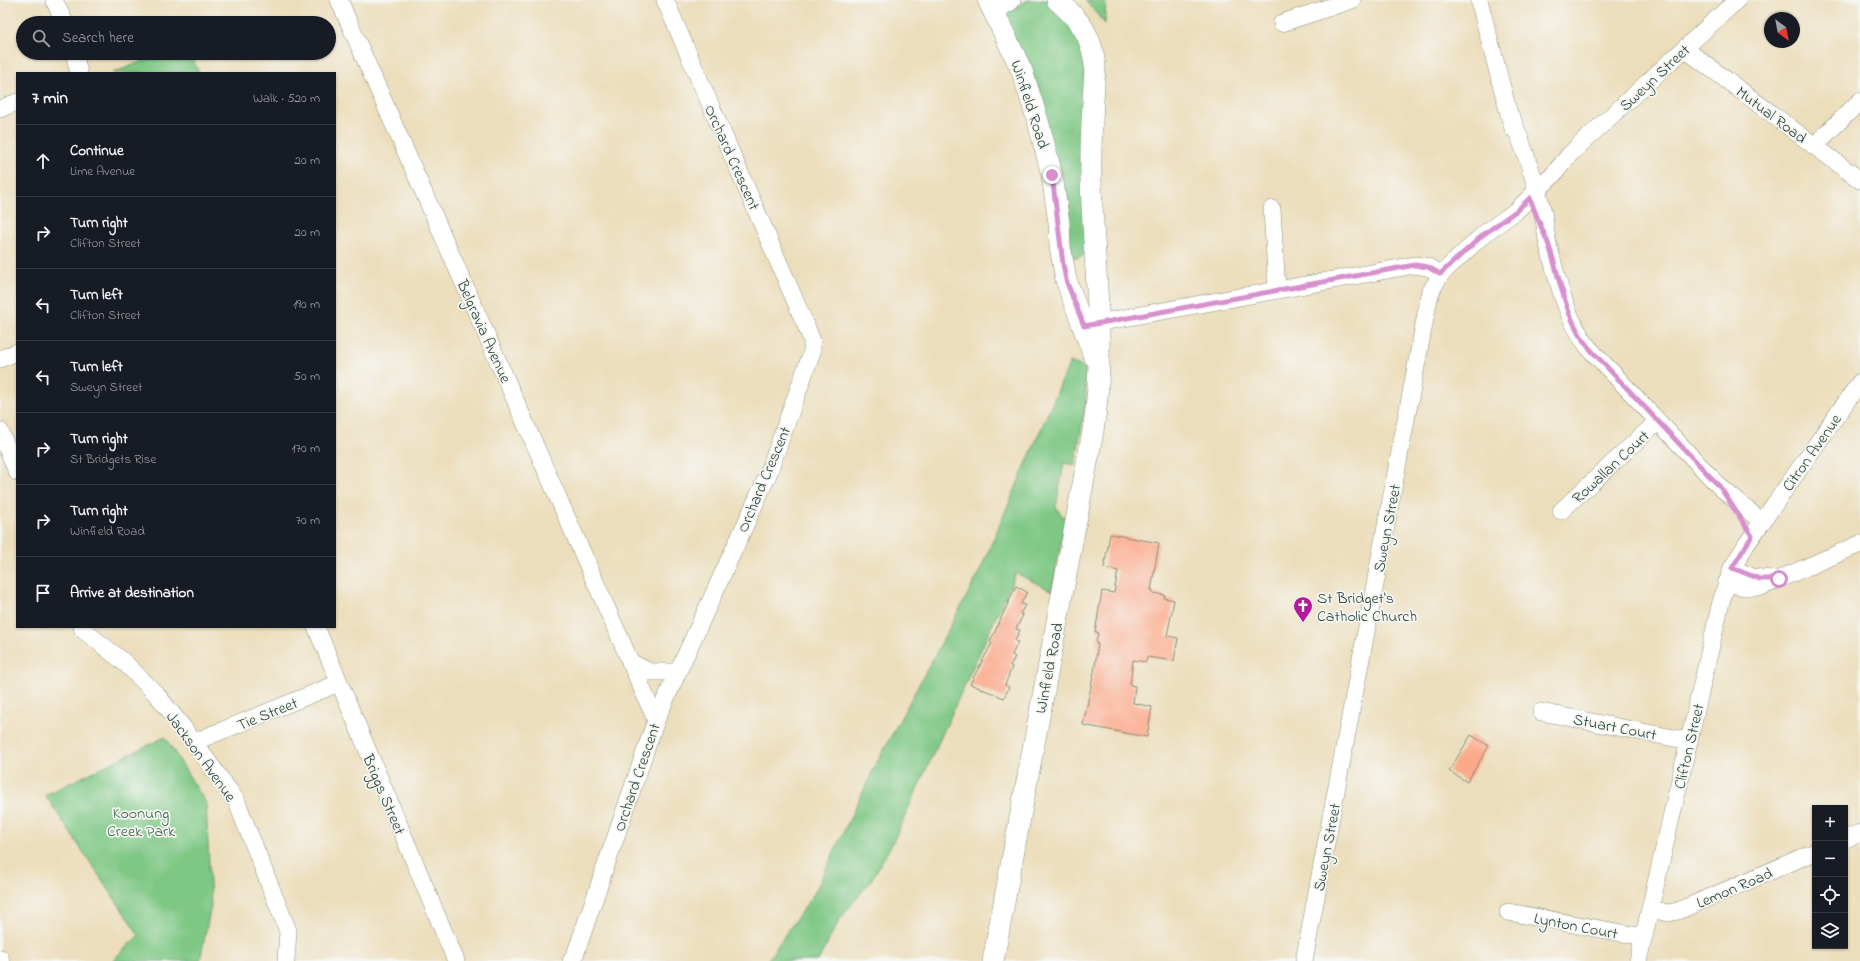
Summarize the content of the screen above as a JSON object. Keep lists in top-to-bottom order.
{
  "streets": {
    "street": [
      "Sweyn Street",
      "Winfield Road",
      "Mutual Road",
      "Orchard Crescent",
      "Belgravia Avenue",
      "Citron Avenue",
      "Rowallan Court",
      "Tie Street",
      "Stuart Court",
      "Clifton Street",
      "Jackson Avenue",
      "Briggs Street",
      "Lemon Road",
      "Lynton Court"
    ]
  },
  "crossings": [
    ["Sweyn Street", "Mutual Road"],
    ["Orchard Crescent", "Belgravia Avenue"],
    ["Citron Avenue", "Clifton Street"],
    ["Tie Street", "Jackson Avenue"],
    ["Tie Street", "Briggs Street"],
    ["Stuart Court", "Clifton Street"],
    ["Clifton Street", "Lemon Road"],
    ["Clifton Street", "Lynton Court"]
  ],
  "parks": ["Koonung Creek Park"],
  "places": {
    "church": ["St Bridget's Catholic Church"]
  },
  "north": "bottom right",
  "page": {
    "search": "Search here",
    "heading": ["7 min", "Walk · 520 m"],
    "list": [
      ["Continue", "Lime Avenue", "20 m"],
      ["Turn right", "Clifton Street", "20 m"],
      ["Turn left", "Clifton Street", "190 m"],
      ["Turn left", "Sweyn Street", "50 m"],
      ["Turn right", "St Bridgets Rise", "170 m"],
      ["Turn right", "Winfield Road", "70 m"],
      "Arrive at destination"
    ],
    "map_buttons": ["+", "−"]
  }
}
